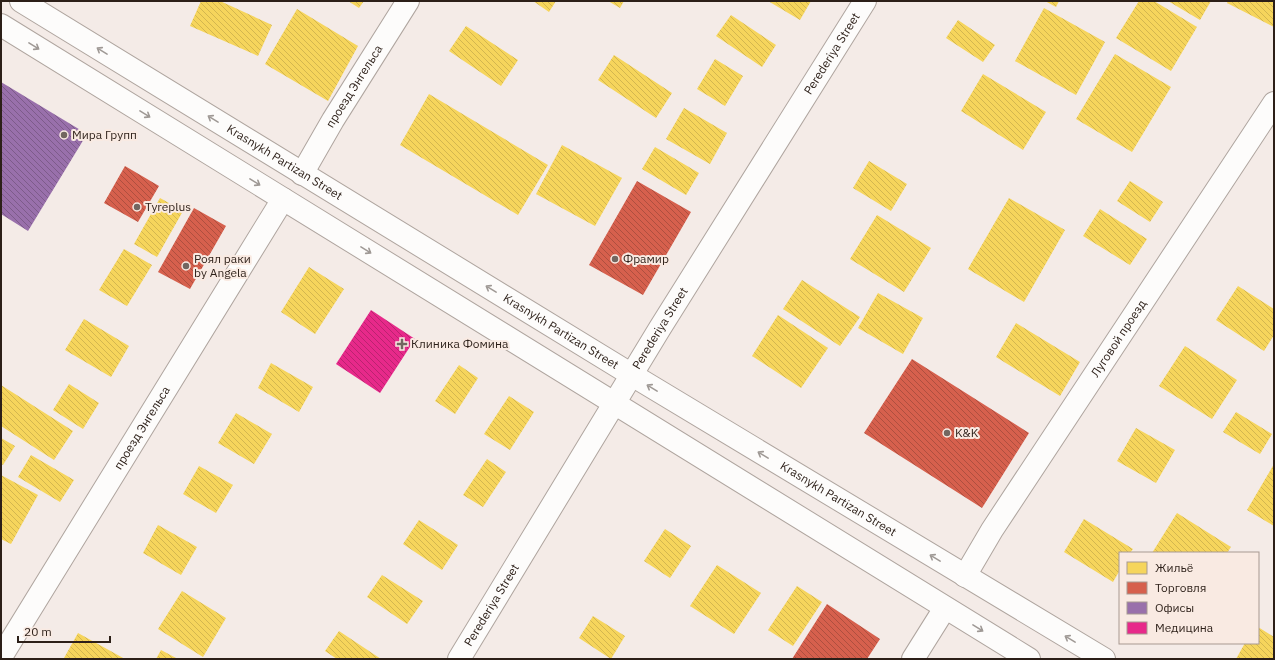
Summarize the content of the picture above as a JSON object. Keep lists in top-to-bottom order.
{
  "streets": {
    "main road": [
      "Perederiya Street",
      "проезд Энгельса",
      "Krasnykh Partizan Street",
      "Луговой проезд"
    ]
  },
  "crossings": [
    ["Perederiya Street", "Krasnykh Partizan Street"],
    ["проезд Энгельса", "Krasnykh Partizan Street"],
    ["Krasnykh Partizan Street", "Луговой проезд"]
  ],
  "places": {
    "other": [
      "Мира Групп",
      "Tyreplus",
      "Фрамир",
      "Роял раки by Angela",
      "K&K"
    ],
    "health": ["Клиника Фомина"]
  },
  "legend": [
    "Жильё",
    "Торговля",
    "Офисы",
    "Медицина"
  ],
  "scale_bar": "20 m"
}
